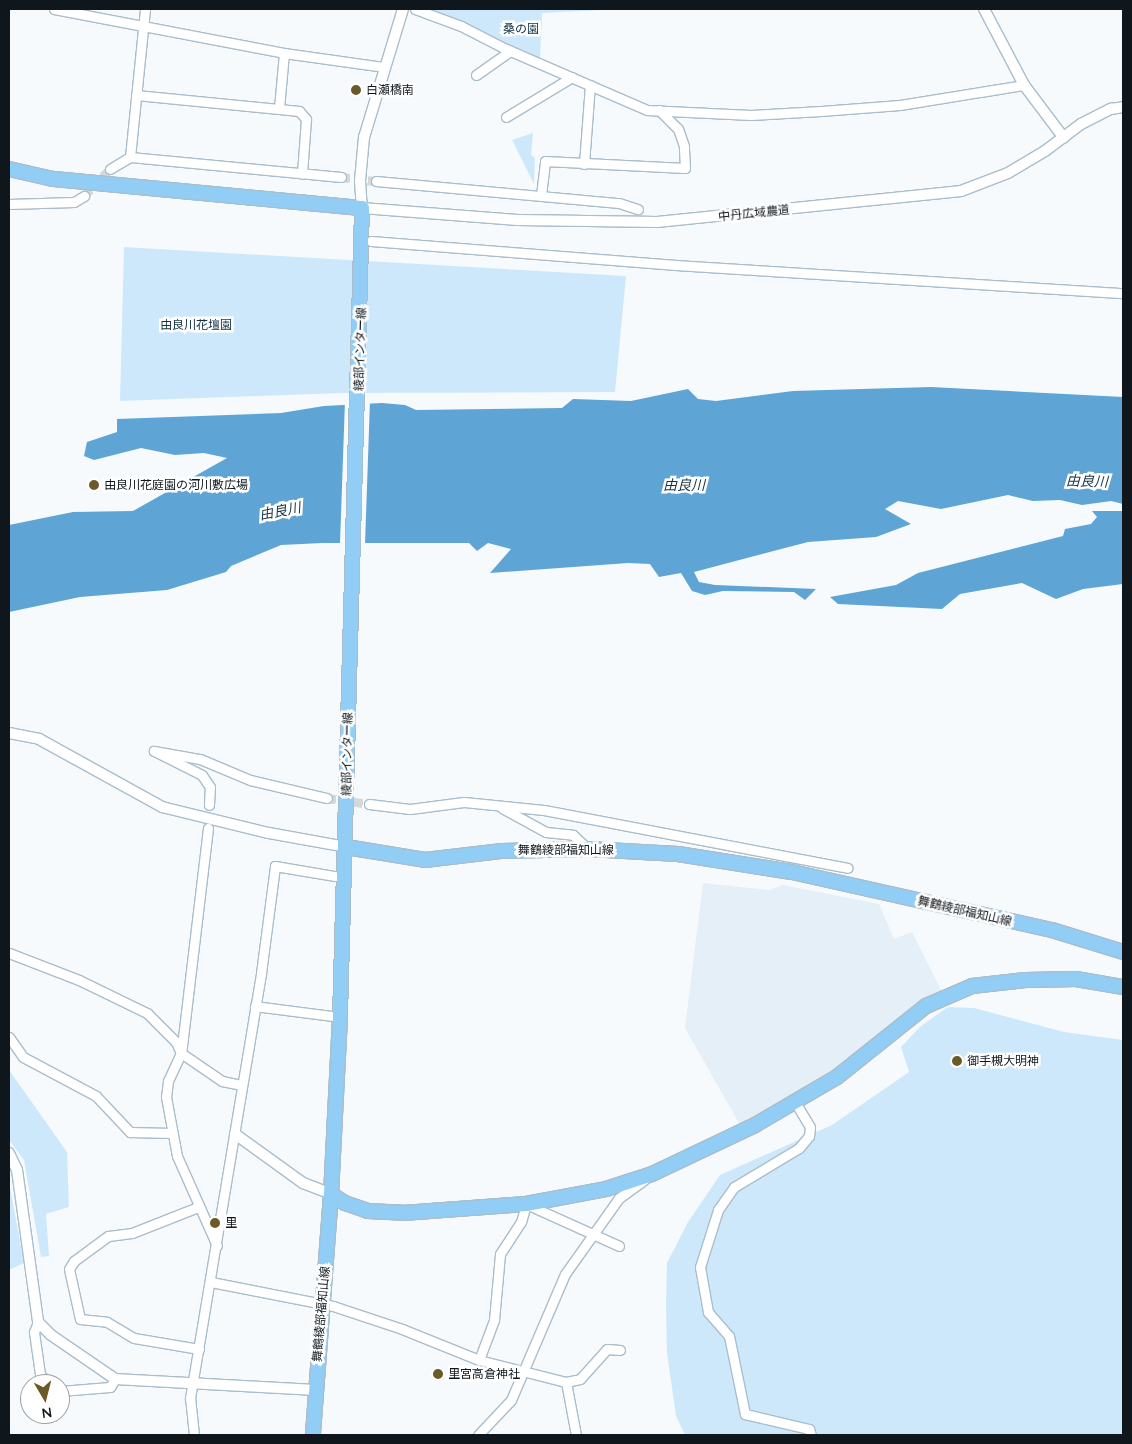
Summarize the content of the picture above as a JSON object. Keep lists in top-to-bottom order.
{
  "streets": {
    "main road": ["綾部インター線", "舞鶴綾部福知山線"],
    "street": ["中丹広域農道"]
  },
  "crossings": [
    ["中丹広域農道", "綾部インター線"],
    ["綾部インター線", "舞鶴綾部福知山線"]
  ],
  "water": ["由良川"],
  "parks": ["桑の園", "由良川花壇園"],
  "places": [
    "白瀬橋南",
    "由良川花庭園の河川敷広場",
    "御手槻大明神",
    "里",
    "里宮高倉神社"
  ],
  "north": "bottom"
}
